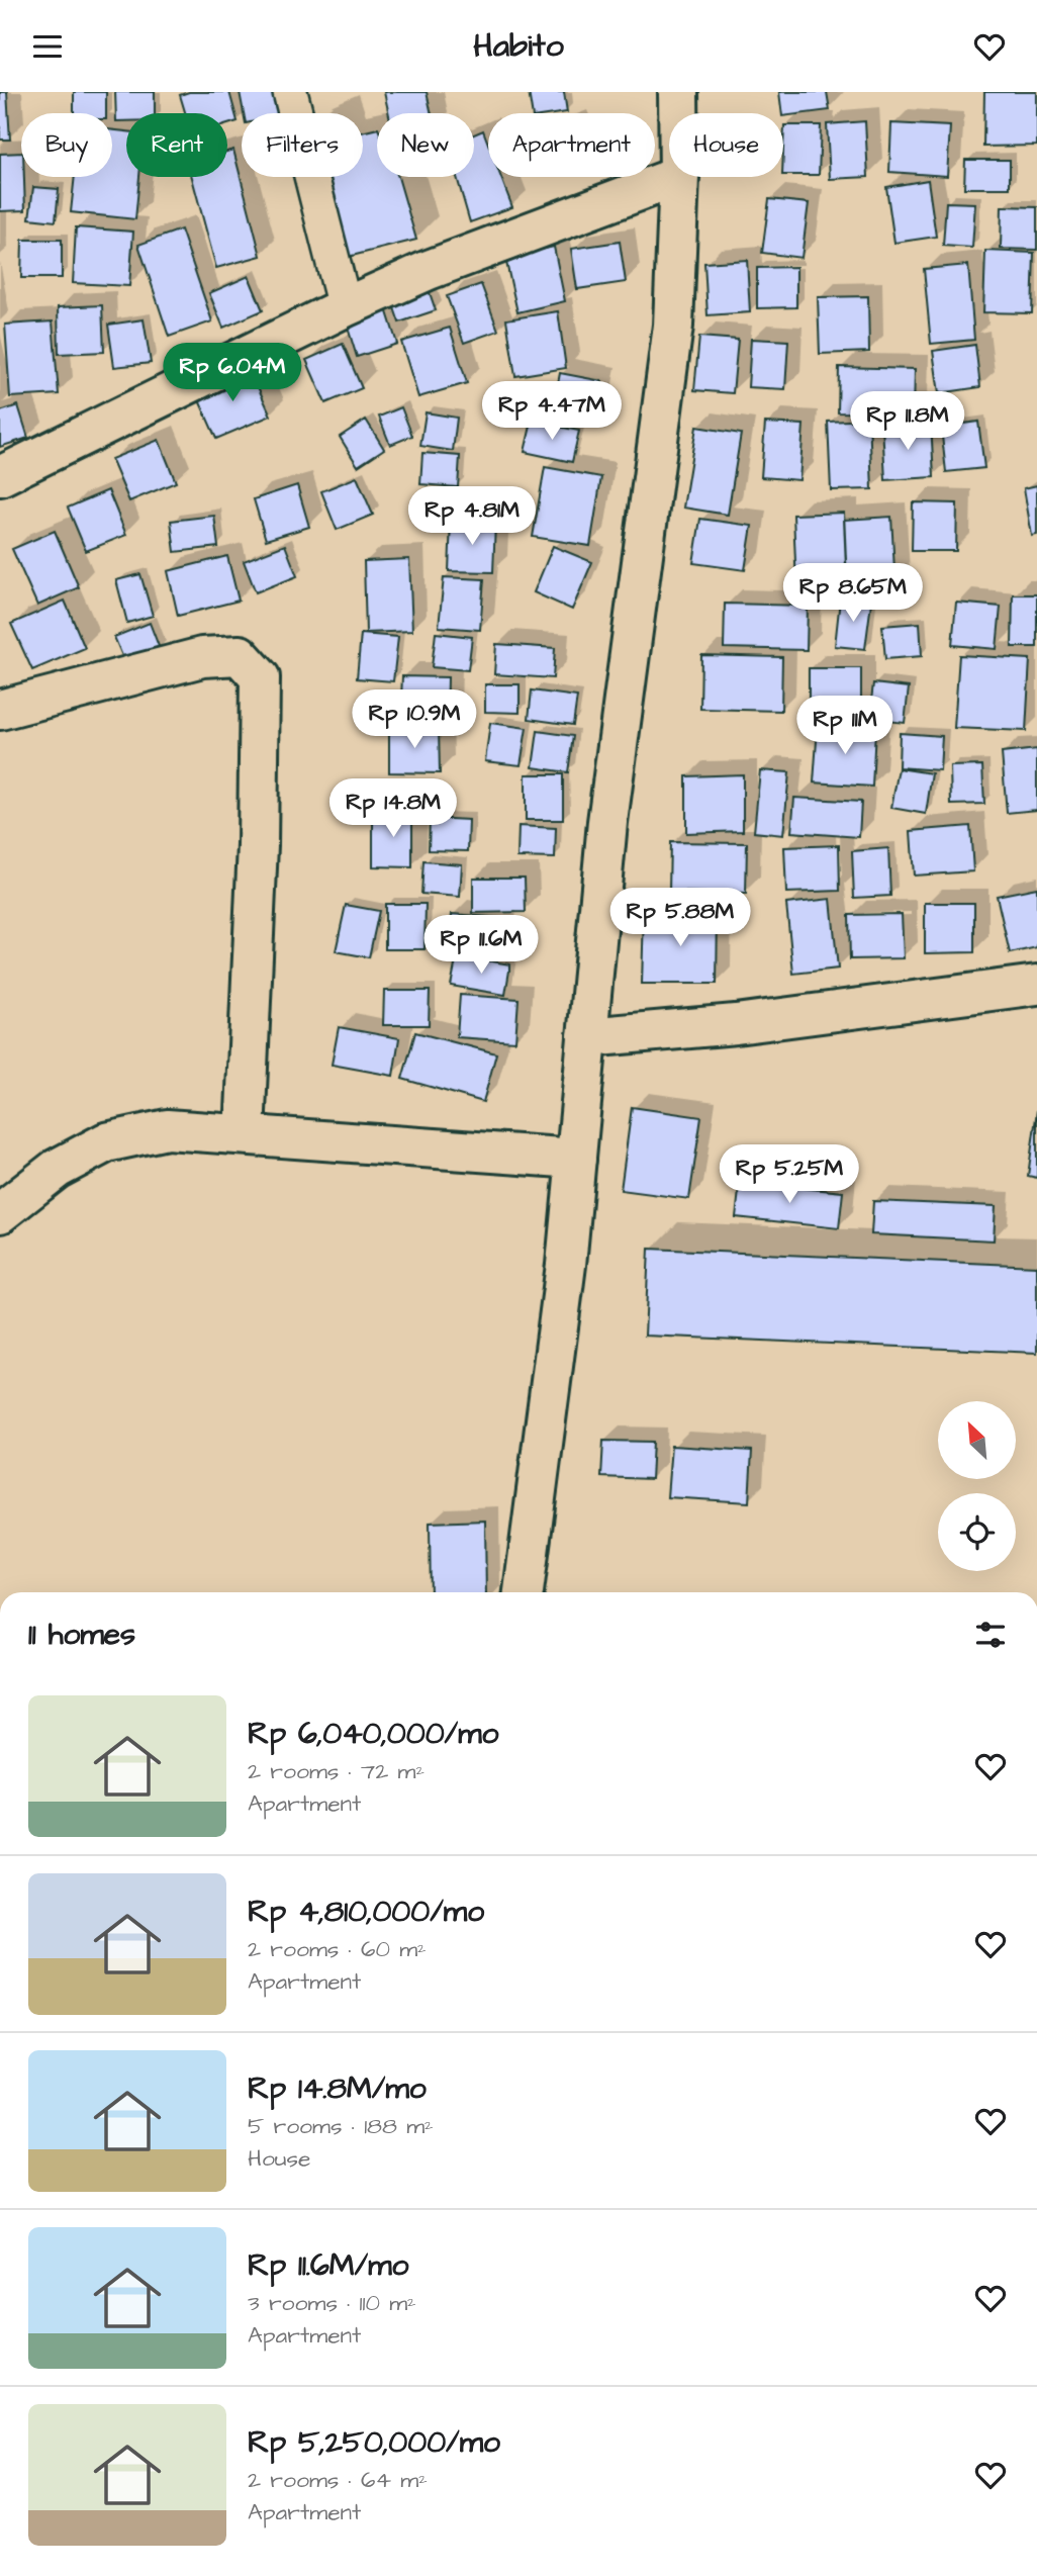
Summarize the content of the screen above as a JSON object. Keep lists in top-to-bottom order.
{
  "north": "top left",
  "page": {
    "header": "Habito",
    "chip": [
      "Buy",
      "Rent",
      "Filters",
      "New",
      "Apartment",
      "House"
    ],
    "price": [
      "Rp 6.04M",
      "Rp 4.47M",
      "Rp 11.8M",
      "Rp 4.81M",
      "Rp 8.65M",
      "Rp 10.9M",
      "Rp 11M",
      "Rp 14.8M",
      "Rp 5.88M",
      "Rp 11.6M",
      "Rp 5.25M"
    ],
    "heading": "11 homes",
    "list": [
      {
        "name": "Rp 6,040,000/mo",
        "note": "2 rooms · 72 m² · Apartment"
      },
      {
        "name": "Rp 4,810,000/mo",
        "note": "2 rooms · 60 m² · Apartment"
      },
      {
        "name": "Rp 14.8M/mo",
        "note": "5 rooms · 188 m² · House"
      },
      {
        "name": "Rp 11.6M/mo",
        "note": "3 rooms · 110 m² · Apartment"
      },
      {
        "name": "Rp 5,250,000/mo",
        "note": "2 rooms · 64 m² · Apartment"
      }
    ]
  }
}
